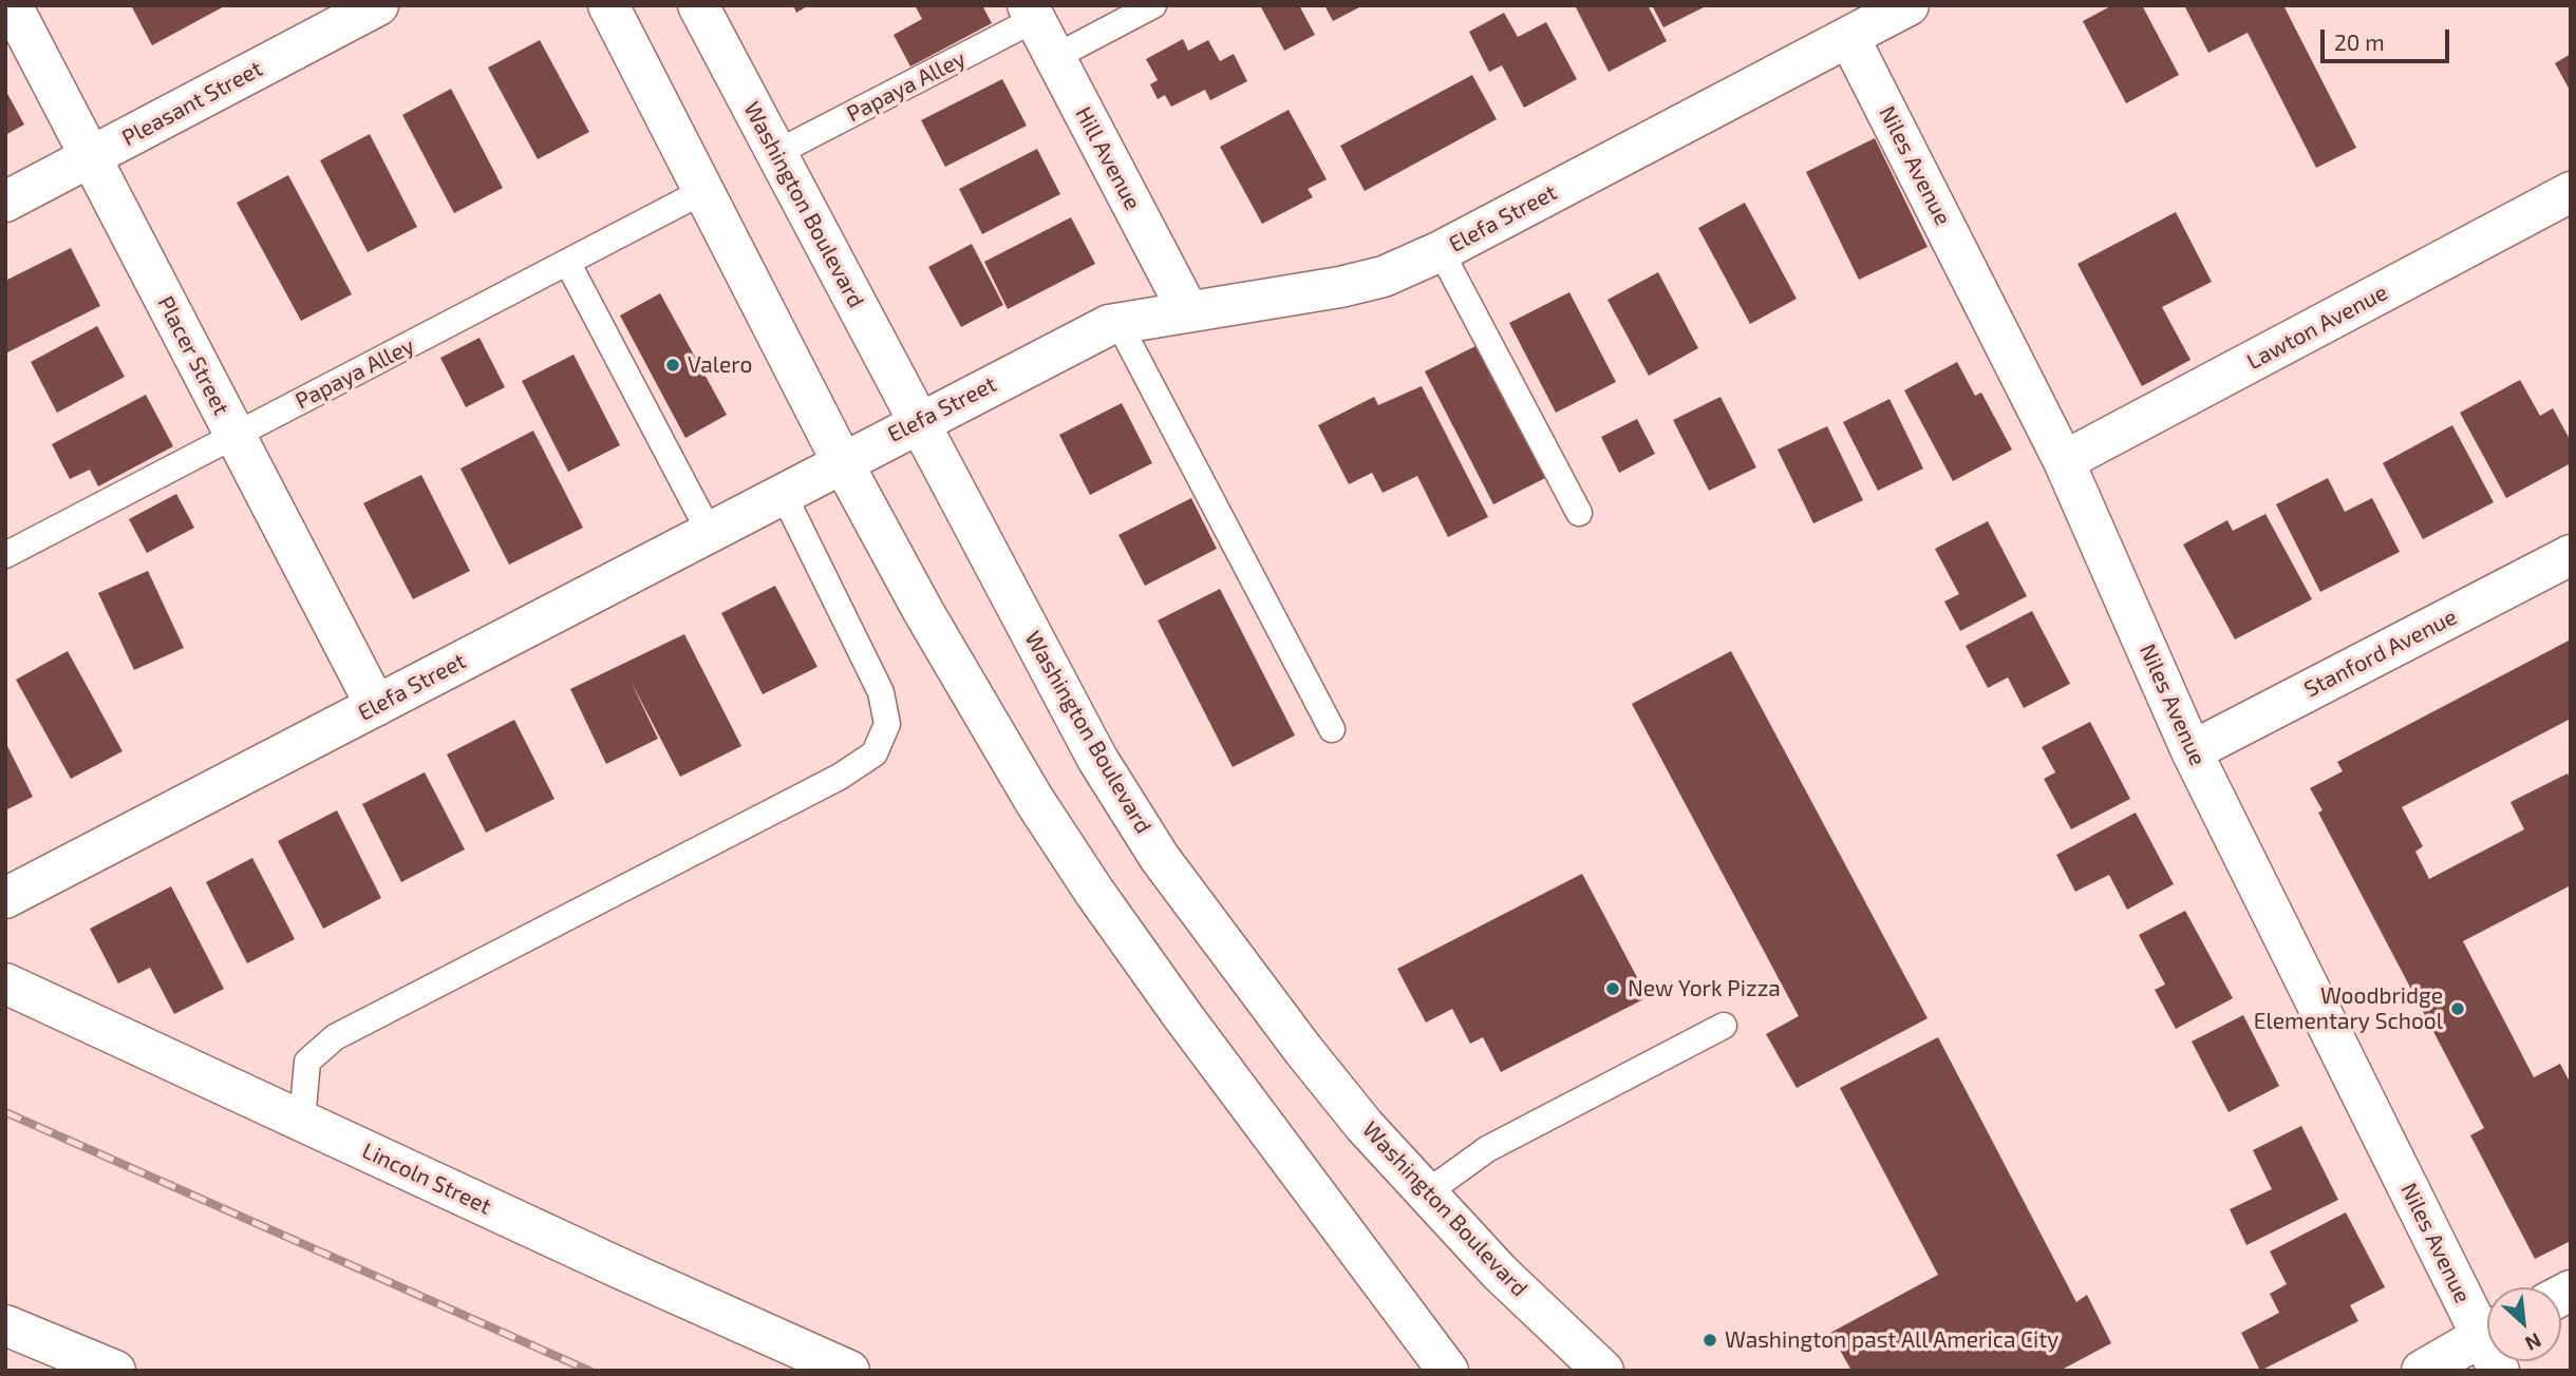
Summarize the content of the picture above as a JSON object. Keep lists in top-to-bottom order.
{
  "streets": {
    "street": [
      "Pleasant Street",
      "Hill Avenue",
      "Niles Avenue",
      "Washington Boulevard",
      "Elefa Street",
      "Lawton Avenue",
      "Placer Street",
      "Stanford Avenue",
      "Lincoln Street"
    ],
    "lane": ["Papaya Alley"]
  },
  "crossings": [
    ["Papaya Alley", "Hill Avenue"],
    ["Papaya Alley", "Washington Boulevard"],
    ["Papaya Alley", "Placer Street"],
    ["Pleasant Street", "Placer Street"],
    ["Hill Avenue", "Elefa Street"],
    ["Niles Avenue", "Elefa Street"],
    ["Niles Avenue", "Lawton Avenue"],
    ["Niles Avenue", "Stanford Avenue"],
    ["Washington Boulevard", "Elefa Street"],
    ["Elefa Street", "Placer Street"]
  ],
  "places": [
    "Valero",
    "New York Pizza",
    "Woodbridge Elementary School",
    "Washington past All America City"
  ],
  "scale_bar": "20 m",
  "north": "bottom right"
}
